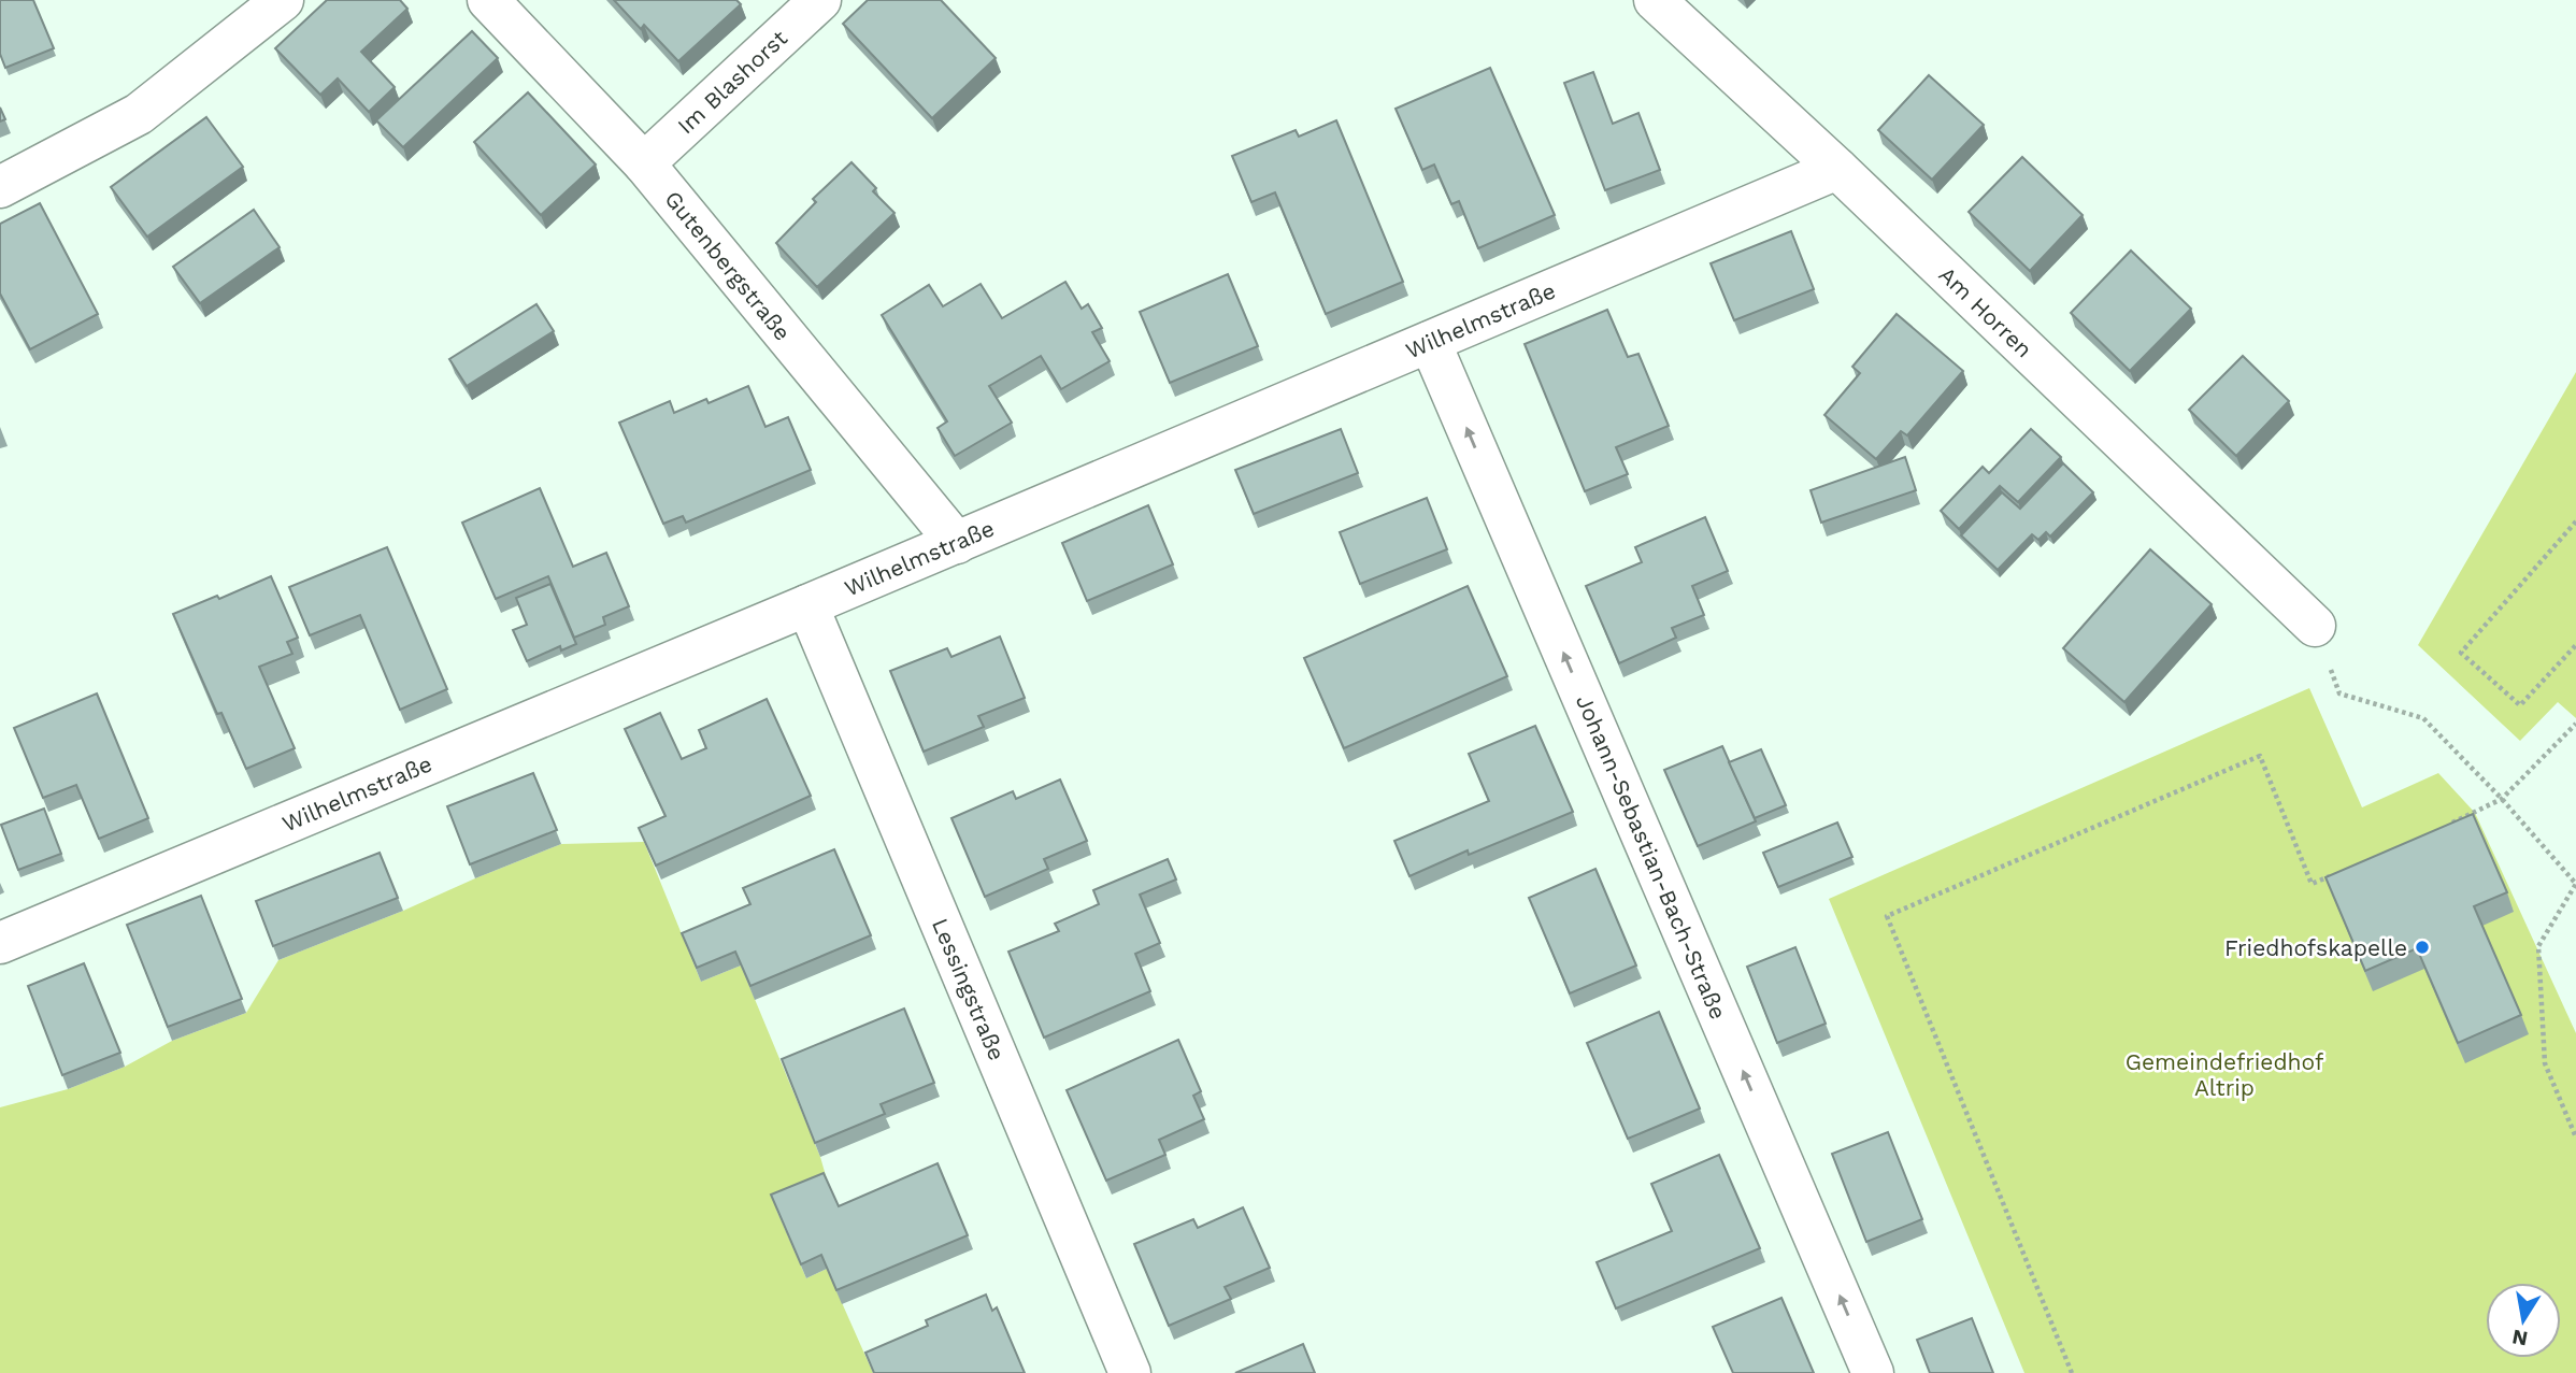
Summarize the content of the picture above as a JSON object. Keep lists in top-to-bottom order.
{
  "streets": {
    "street": [
      "Im Blashorst",
      "Gutenbergstraße",
      "Am Horren",
      "Wilhelmstraße",
      "Johann-Sebastian-Bach-Straße",
      "Lessingstraße"
    ]
  },
  "crossings": [
    ["Im Blashorst", "Gutenbergstraße"],
    ["Gutenbergstraße", "Wilhelmstraße"],
    ["Am Horren", "Wilhelmstraße"],
    ["Wilhelmstraße", "Johann-Sebastian-Bach-Straße"],
    ["Wilhelmstraße", "Lessingstraße"]
  ],
  "one_way": ["Johann-Sebastian-Bach-Straße"],
  "parks": ["Gemeindefriedhof Altrip"],
  "places": ["Friedhofskapelle"],
  "north": "bottom"
}
